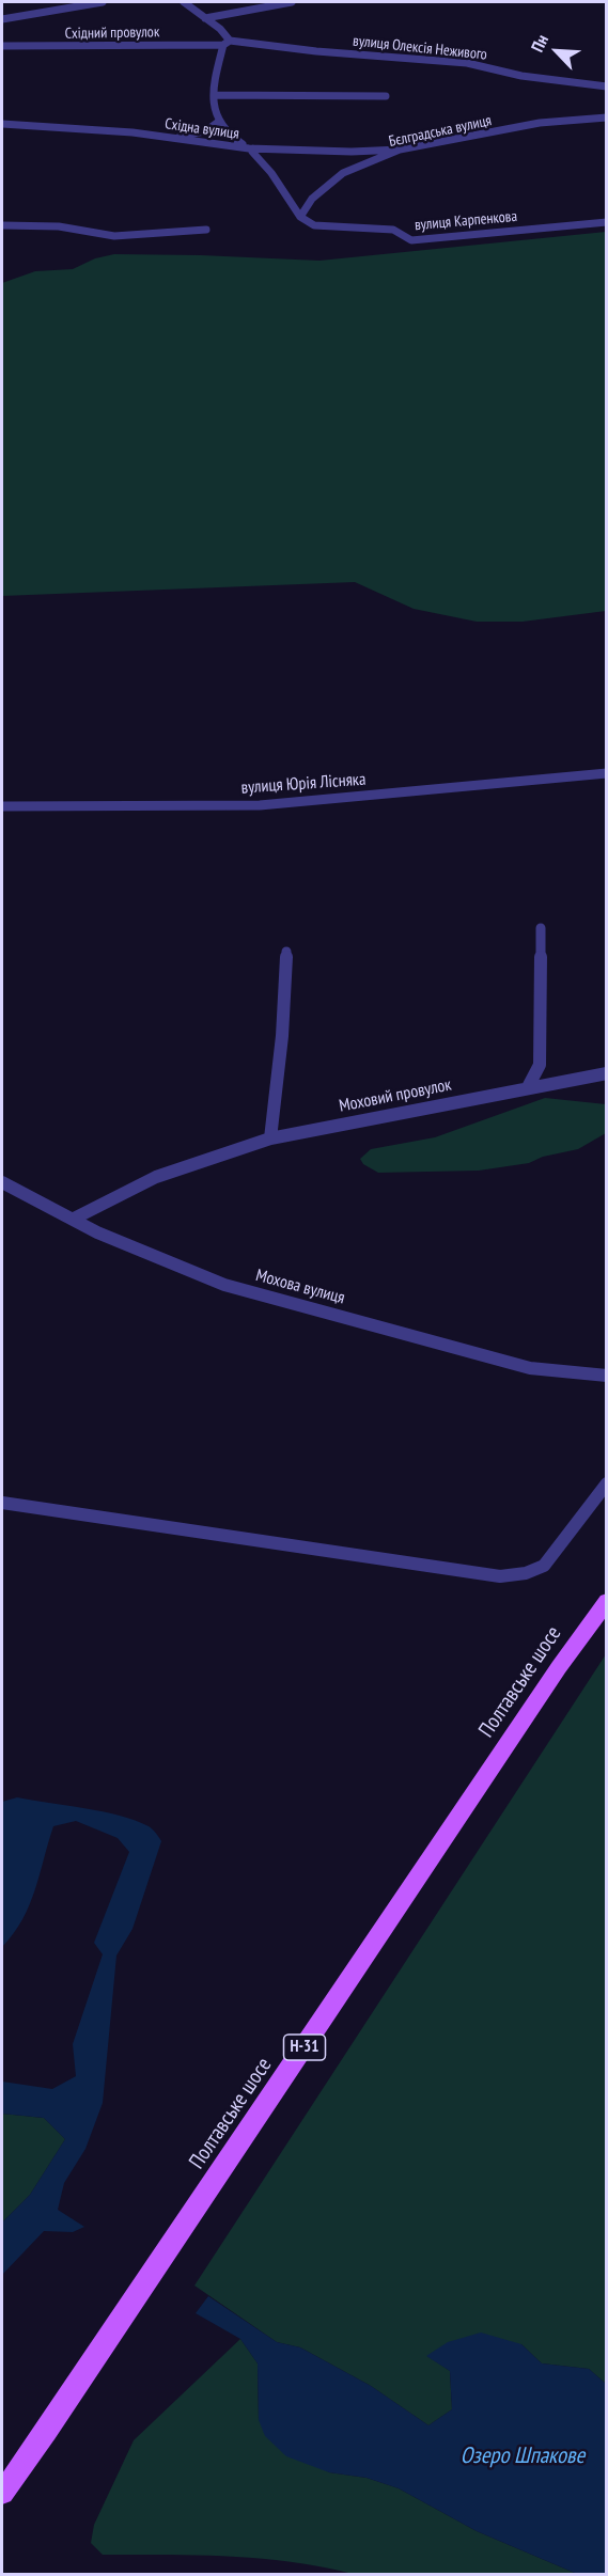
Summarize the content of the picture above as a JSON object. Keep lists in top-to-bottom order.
{
  "streets": {
    "main road": ["Полтавське шосе", "Н-31"],
    "street": [
      "Східний провулок",
      "вулиця Олексія Неживого",
      "Східна вулиця",
      "Бєлградська вулиця",
      "вулиця Карпенкова",
      "вулиця Юрія Лісняка",
      "Моховий провулок",
      "Мохова вулиця"
    ]
  },
  "crossings": [
    ["Східний провулок", "вулиця Олексія Неживого"],
    ["Східна вулиця", "Бєлградська вулиця"],
    ["Бєлградська вулиця", "вулиця Карпенкова"],
    ["Моховий провулок", "Мохова вулиця"]
  ],
  "water": ["Озеро Шпакове"],
  "north": "top left"
}
